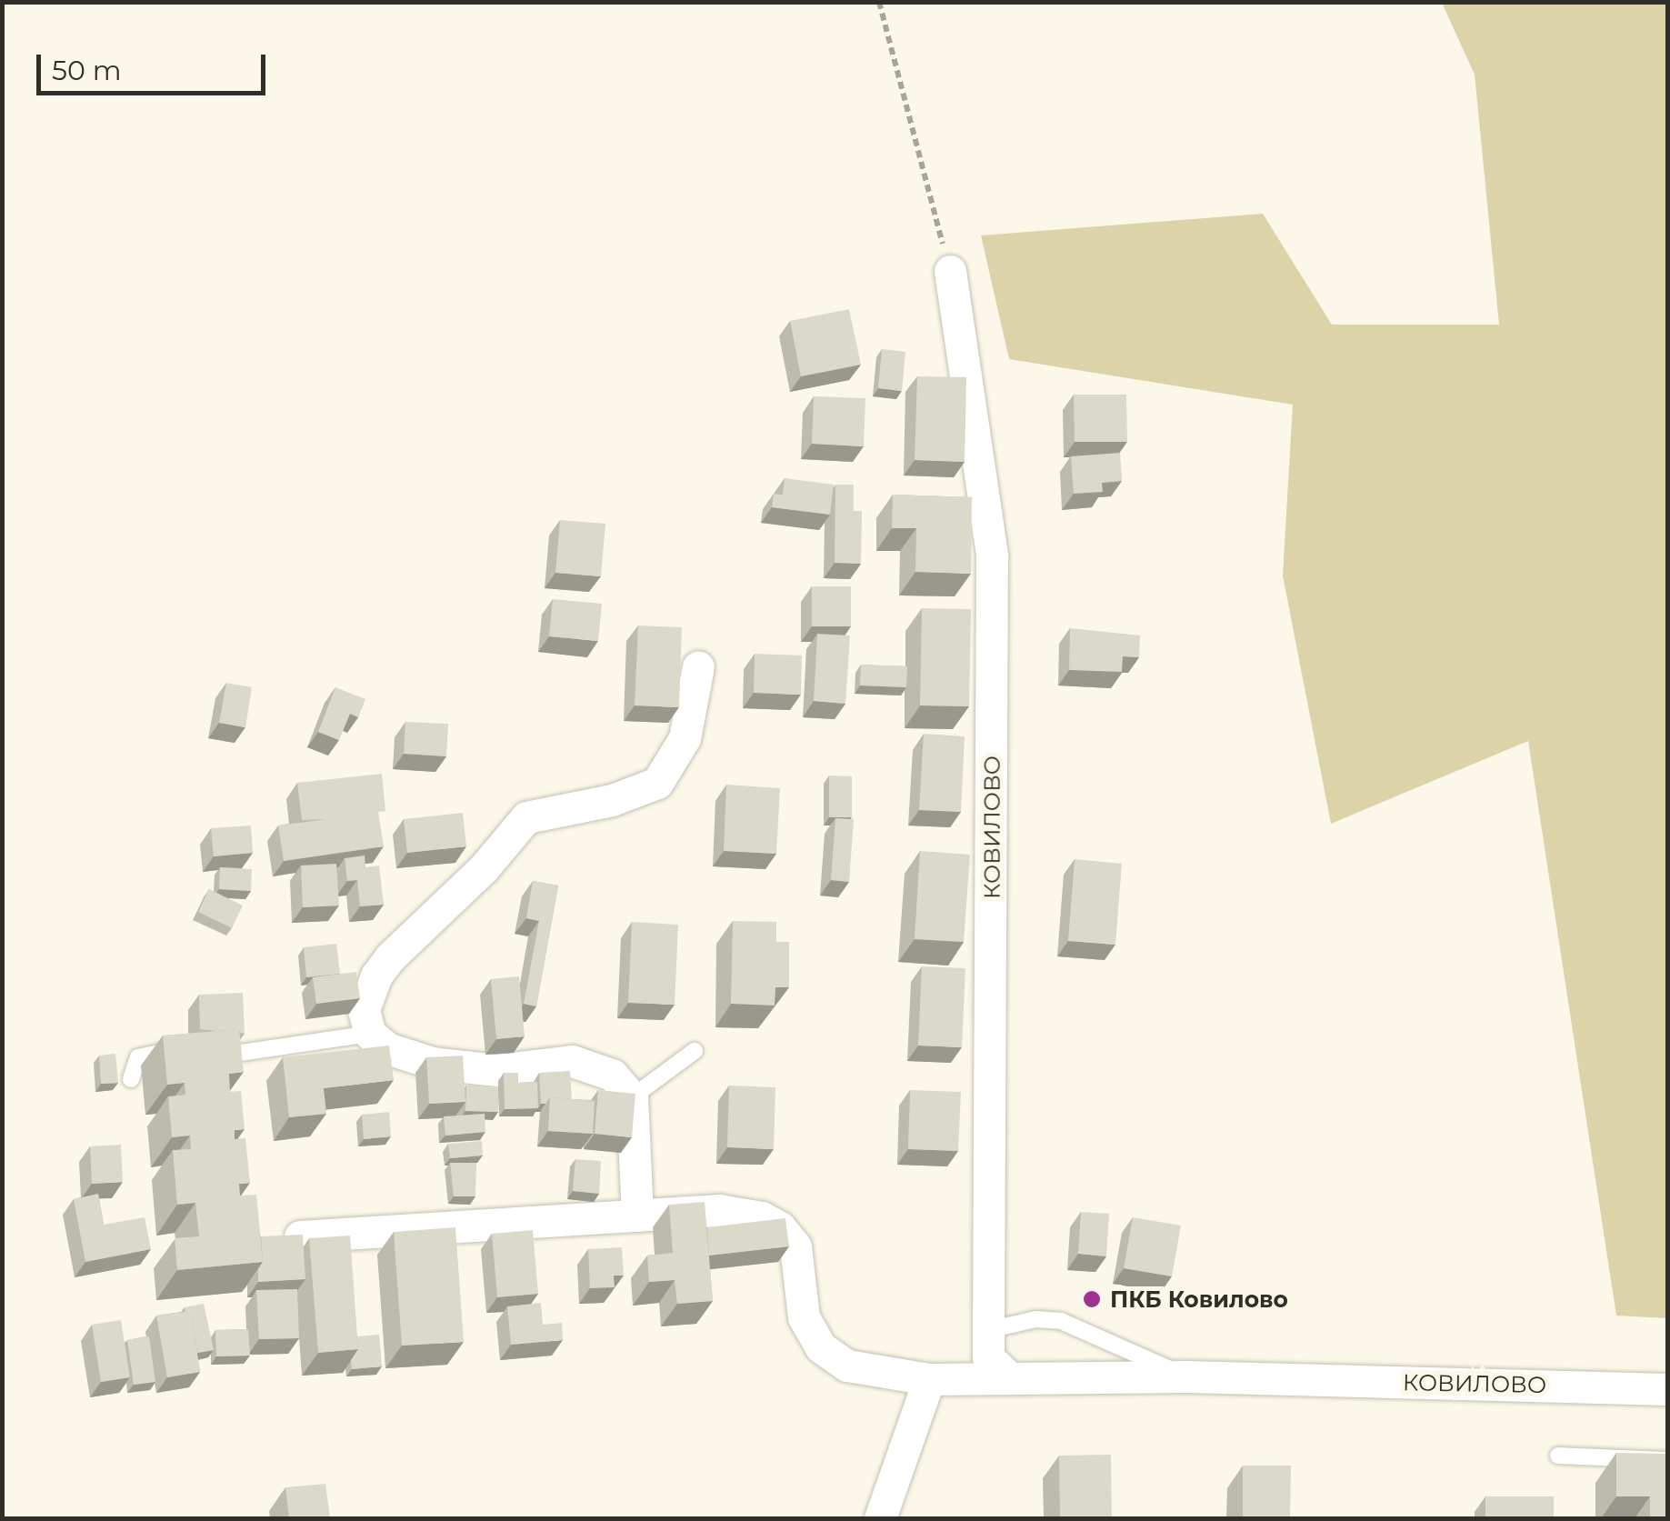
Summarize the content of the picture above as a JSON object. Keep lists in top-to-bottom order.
{
  "streets": {
    "street": ["КОВИЛОВО"]
  },
  "places": ["ПКБ Ковилово"],
  "scale_bar": "50 m"
}
